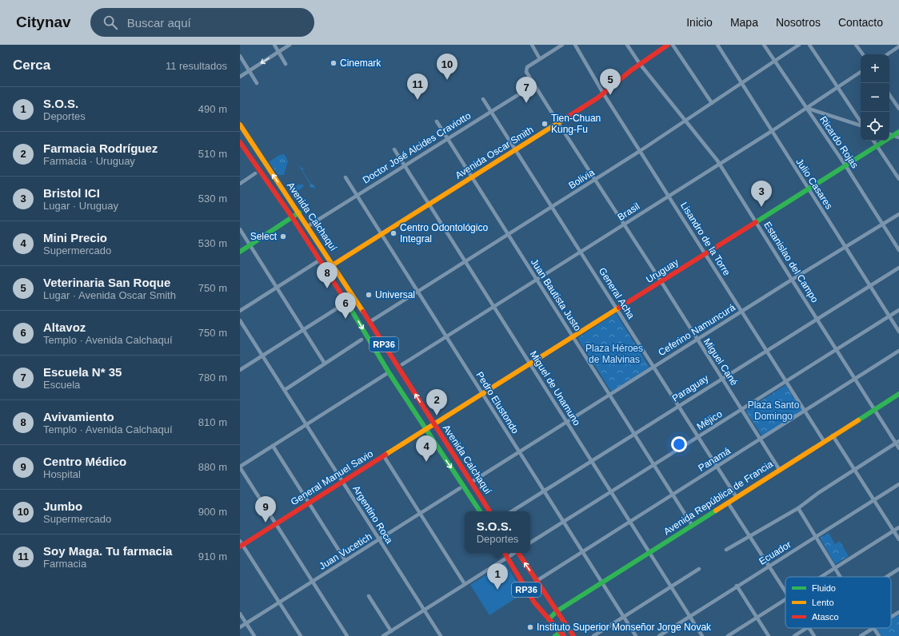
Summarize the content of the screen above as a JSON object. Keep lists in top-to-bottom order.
{
  "streets": {
    "main road": [
      "Avenida Oscar Smith",
      "Avenida Calchaquí",
      "Uruguay",
      "RP36",
      "General Manuel Savio",
      "Avenida República de Francia"
    ],
    "street": [
      "Ricardo Rojas",
      "Doctor José Alcides Craviotto",
      "Bolivia",
      "Julio Casares",
      "Brasil",
      "Lisandro de la Torre",
      "Estanislao del Campo",
      "General Acha",
      "Juan Bautista Justo",
      "Ceferino Namuncurá",
      "Miguel Cané",
      "Miguel de Unamuno",
      "Paraguay",
      "Pedro Elustondo",
      "Méjico",
      "Panamá",
      "Argentino Roca",
      "Juan Vucetich",
      "Ecuador"
    ]
  },
  "crossings": [
    ["Ricardo Rojas", "Bolivia"],
    ["Ricardo Rojas", "Brasil"],
    ["Ricardo Rojas", "Uruguay"],
    ["Ricardo Rojas", "Ceferino Namuncurá"],
    ["Doctor José Alcides Craviotto", "Avenida Calchaquí"],
    ["Doctor José Alcides Craviotto", "General Acha"],
    ["Doctor José Alcides Craviotto", "Juan Bautista Justo"],
    ["Doctor José Alcides Craviotto", "Miguel Cané"],
    ["Doctor José Alcides Craviotto", "Miguel de Unamuno"],
    ["Doctor José Alcides Craviotto", "Pedro Elustondo"],
    ["Avenida Oscar Smith", "Avenida Calchaquí"],
    ["Avenida Oscar Smith", "Lisandro de la Torre"],
    ["Avenida Oscar Smith", "Estanislao del Campo"],
    ["Avenida Oscar Smith", "General Acha"],
    ["Avenida Oscar Smith", "Juan Bautista Justo"],
    ["Avenida Oscar Smith", "Miguel Cané"],
    ["Avenida Oscar Smith", "Miguel de Unamuno"],
    ["Avenida Oscar Smith", "Pedro Elustondo"],
    ["Bolivia", "Julio Casares"],
    ["Bolivia", "Avenida Calchaquí"],
    ["Bolivia", "Lisandro de la Torre"],
    ["Bolivia", "Estanislao del Campo"],
    ["Bolivia", "General Acha"],
    ["Bolivia", "Juan Bautista Justo"],
    ["Bolivia", "Miguel Cané"],
    ["Bolivia", "Miguel de Unamuno"],
    ["Bolivia", "Pedro Elustondo"],
    ["Julio Casares", "Brasil"],
    ["Julio Casares", "Uruguay"],
    ["Julio Casares", "Ceferino Namuncurá"],
    ["Julio Casares", "Paraguay"],
    ["Julio Casares", "Méjico"],
    ["Brasil", "Lisandro de la Torre"],
    ["Brasil", "Estanislao del Campo"],
    ["Brasil", "General Acha"],
    ["Brasil", "Juan Bautista Justo"],
    ["Brasil", "Miguel Cané"],
    ["Brasil", "Miguel de Unamuno"],
    ["Brasil", "Pedro Elustondo"],
    ["Avenida Calchaquí", "Uruguay"],
    ["Avenida Calchaquí", "Ceferino Namuncurá"],
    ["Avenida Calchaquí", "General Manuel Savio"],
    ["Lisandro de la Torre", "Uruguay"],
    ["Lisandro de la Torre", "Ceferino Namuncurá"],
    ["Lisandro de la Torre", "Paraguay"],
    ["Lisandro de la Torre", "Méjico"],
    ["Lisandro de la Torre", "Panamá"],
    ["Lisandro de la Torre", "Avenida República de Francia"],
    ["Estanislao del Campo", "Uruguay"],
    ["Estanislao del Campo", "Ceferino Namuncurá"],
    ["Estanislao del Campo", "Paraguay"],
    ["Estanislao del Campo", "Méjico"],
    ["Estanislao del Campo", "Panamá"],
    ["Estanislao del Campo", "Avenida República de Francia"],
    ["Uruguay", "General Acha"],
    ["Uruguay", "Juan Bautista Justo"],
    ["Uruguay", "Miguel Cané"],
    ["Uruguay", "Miguel de Unamuno"],
    ["Uruguay", "Pedro Elustondo"],
    ["Uruguay", "General Manuel Savio"],
    ["General Acha", "Ceferino Namuncurá"],
    ["General Acha", "Paraguay"],
    ["General Acha", "Méjico"],
    ["General Acha", "Panamá"],
    ["General Acha", "Avenida República de Francia"],
    ["Juan Bautista Justo", "Ceferino Namuncurá"],
    ["Juan Bautista Justo", "Paraguay"],
    ["Juan Bautista Justo", "Méjico"],
    ["Juan Bautista Justo", "Panamá"],
    ["Juan Bautista Justo", "Avenida República de Francia"],
    ["Ceferino Namuncurá", "Miguel Cané"],
    ["Ceferino Namuncurá", "Miguel de Unamuno"],
    ["Ceferino Namuncurá", "Pedro Elustondo"],
    ["RP36", "Panamá"],
    ["RP36", "Avenida República de Francia"],
    ["Miguel Cané", "Paraguay"],
    ["Miguel Cané", "Méjico"],
    ["Miguel Cané", "Panamá"],
    ["Miguel Cané", "Avenida República de Francia"],
    ["Miguel de Unamuno", "Paraguay"],
    ["Miguel de Unamuno", "Méjico"],
    ["Miguel de Unamuno", "Panamá"],
    ["Miguel de Unamuno", "Avenida República de Francia"],
    ["Miguel de Unamuno", "Ecuador"],
    ["Paraguay", "Pedro Elustondo"],
    ["Pedro Elustondo", "Méjico"],
    ["Pedro Elustondo", "Panamá"],
    ["Pedro Elustondo", "Avenida República de Francia"],
    ["General Manuel Savio", "Argentino Roca"],
    ["Argentino Roca", "Juan Vucetich"]
  ],
  "parks": ["Plaza Héroes de Malvinas", "Plaza Santo Domingo"],
  "places": [
    "Cinemark",
    "Tien-Chuan Kung-Fu",
    "Centro Odontológico Integral",
    "Select",
    "Universal",
    "Instituto Superior Monseñor Jorge Novak"
  ],
  "legend": ["Fluido", "Lento", "Atasco"],
  "page": {
    "header": "Citynav",
    "search": "Buscar aquí",
    "nav": [
      "Inicio",
      "Mapa",
      "Nosotros",
      "Contacto"
    ],
    "heading": ["Cerca", "11 resultados"],
    "pins": [
      "10",
      "5",
      "11",
      "7",
      "3",
      "8",
      "6",
      "2",
      "4",
      "9",
      "1"
    ],
    "map_buttons": ["+", "−"],
    "list": [
      {
        "mark": "1",
        "name": "S.O.S.",
        "note": "Deportes",
        "value": "490 m"
      },
      {
        "mark": "2",
        "name": "Farmacia Rodríguez",
        "note": "Farmacia · Uruguay",
        "value": "510 m"
      },
      {
        "mark": "3",
        "name": "Bristol ICI",
        "note": "Lugar · Uruguay",
        "value": "530 m"
      },
      {
        "mark": "4",
        "name": "Mini Precio",
        "note": "Supermercado",
        "value": "530 m"
      },
      {
        "mark": "5",
        "name": "Veterinaria San Roque",
        "note": "Lugar · Avenida Oscar Smith",
        "value": "750 m"
      },
      {
        "mark": "6",
        "name": "Altavoz",
        "note": "Templo · Avenida Calchaquí",
        "value": "750 m"
      },
      {
        "mark": "7",
        "name": "Escuela N* 35",
        "note": "Escuela",
        "value": "780 m"
      },
      {
        "mark": "8",
        "name": "Avivamiento",
        "note": "Templo · Avenida Calchaquí",
        "value": "810 m"
      },
      {
        "mark": "9",
        "name": "Centro Médico",
        "note": "Hospital",
        "value": "880 m"
      },
      {
        "mark": "10",
        "name": "Jumbo",
        "note": "Supermercado",
        "value": "900 m"
      },
      {
        "mark": "11",
        "name": "Soy Maga. Tu farmacia",
        "note": "Farmacia",
        "value": "910 m"
      }
    ],
    "popup": ["S.O.S.", "Deportes"]
  }
}
